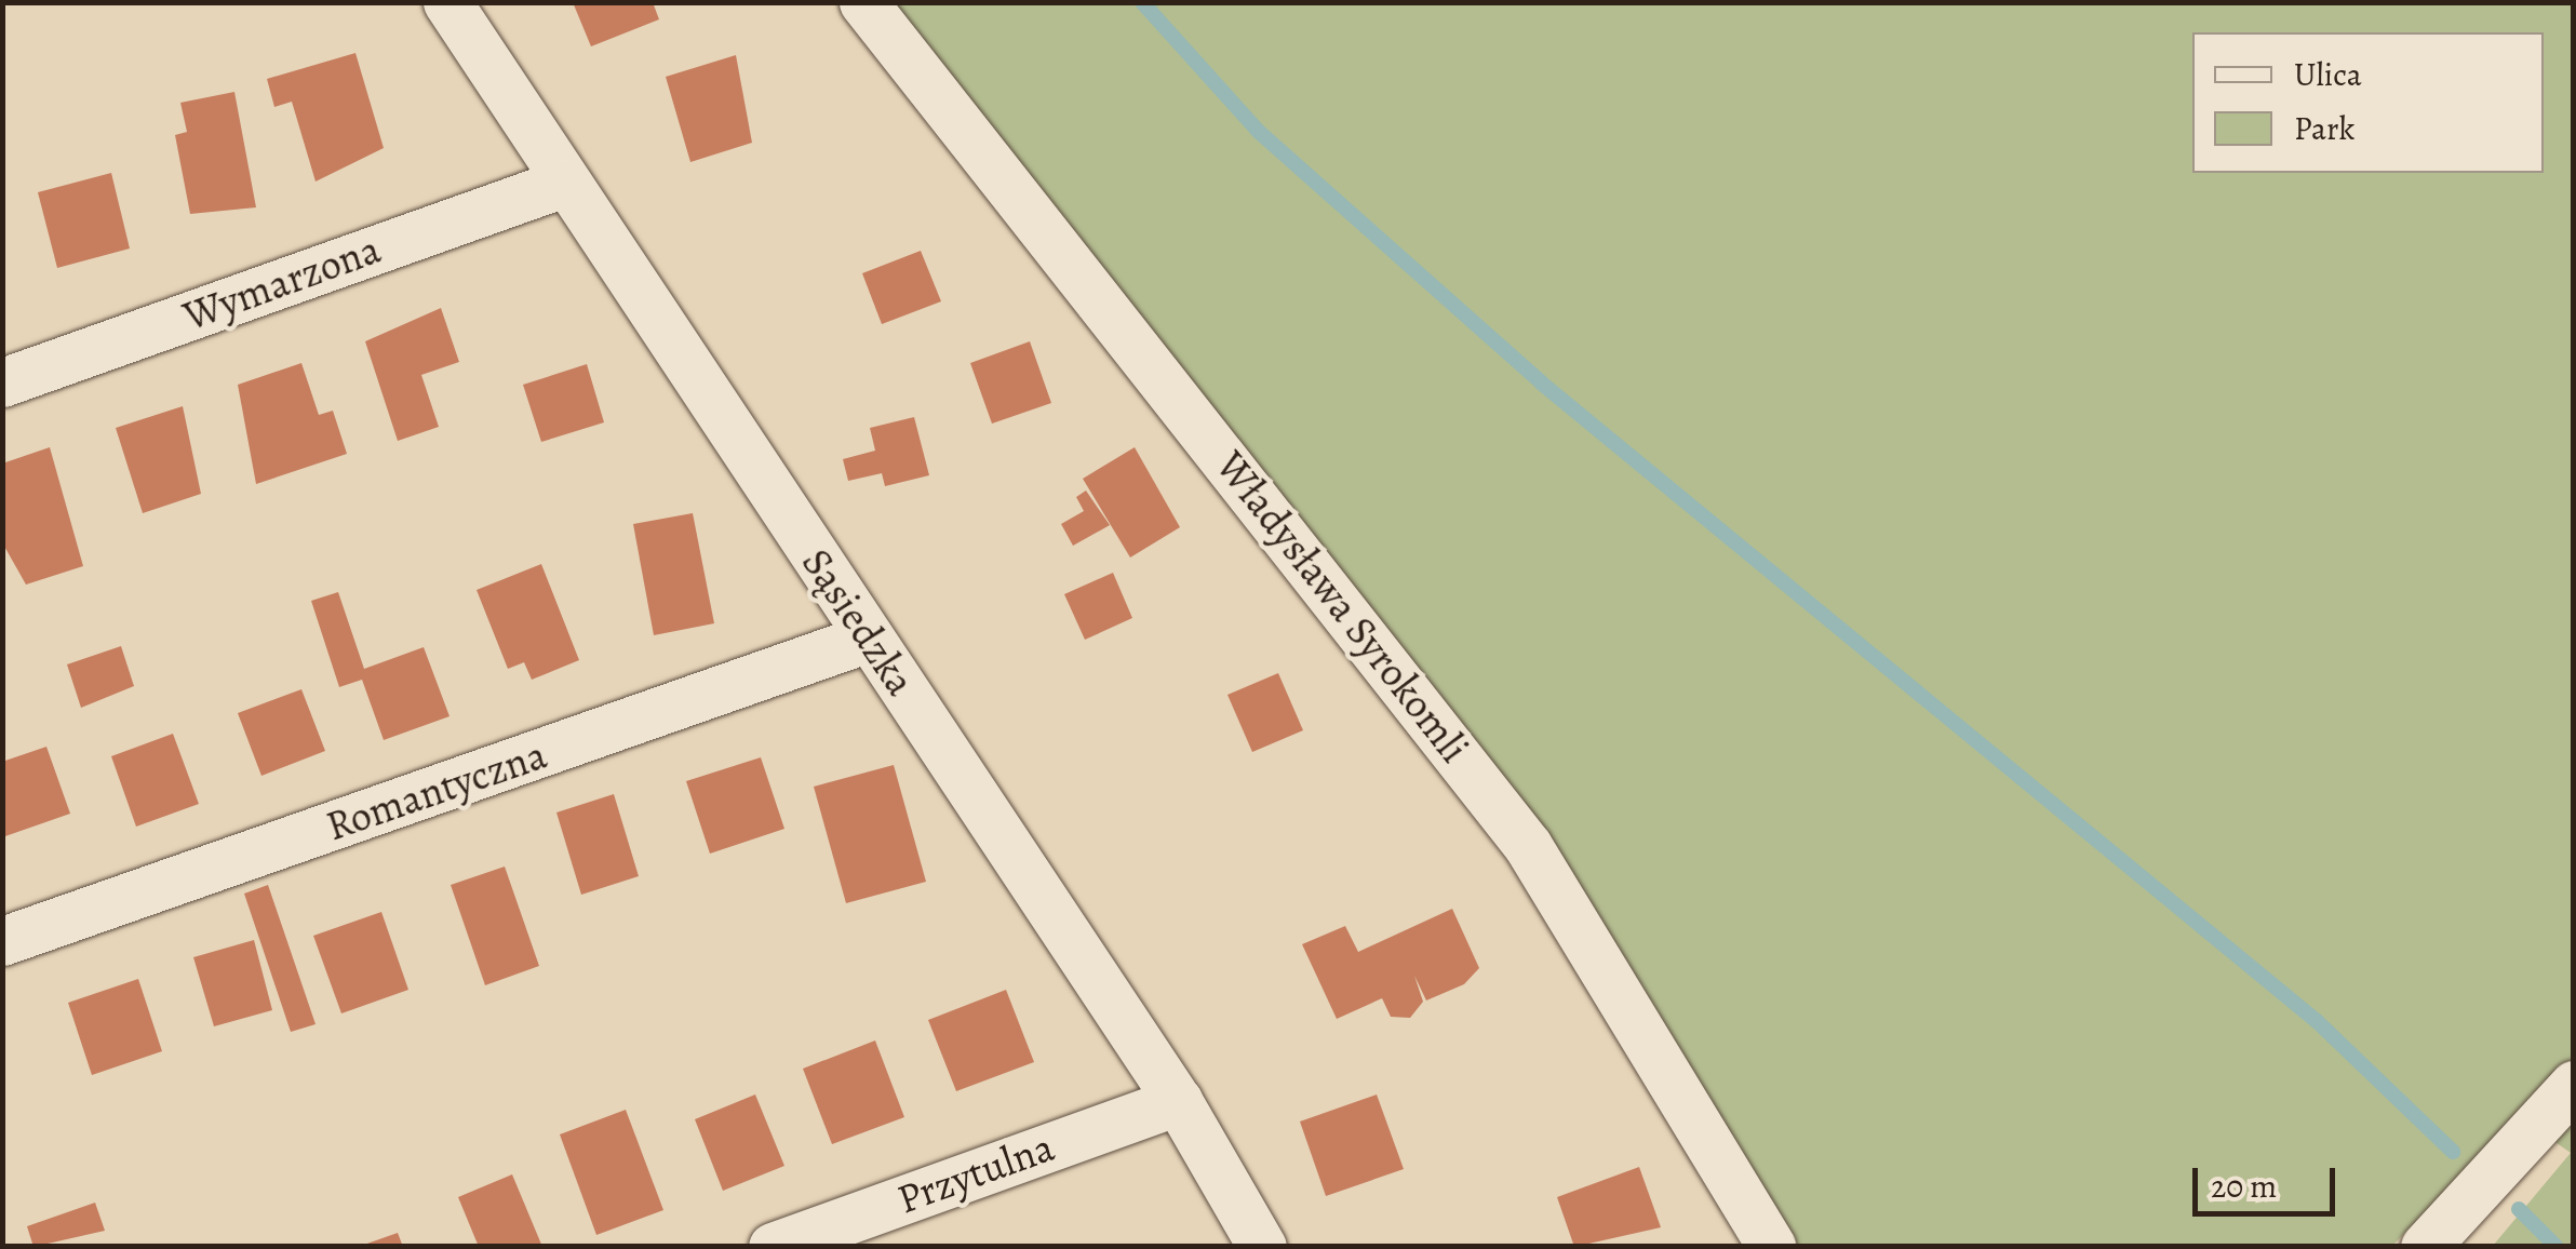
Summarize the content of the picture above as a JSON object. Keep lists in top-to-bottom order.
{
  "streets": {
    "street": [
      "Wymarzona",
      "Władysława Syrokomli",
      "Sąsiedzka",
      "Romantyczna",
      "Przytulna"
    ]
  },
  "crossings": [
    ["Wymarzona", "Sąsiedzka"],
    ["Sąsiedzka", "Romantyczna"],
    ["Sąsiedzka", "Przytulna"]
  ],
  "legend": ["Ulica", "Park"],
  "scale_bar": "20 m"
}
